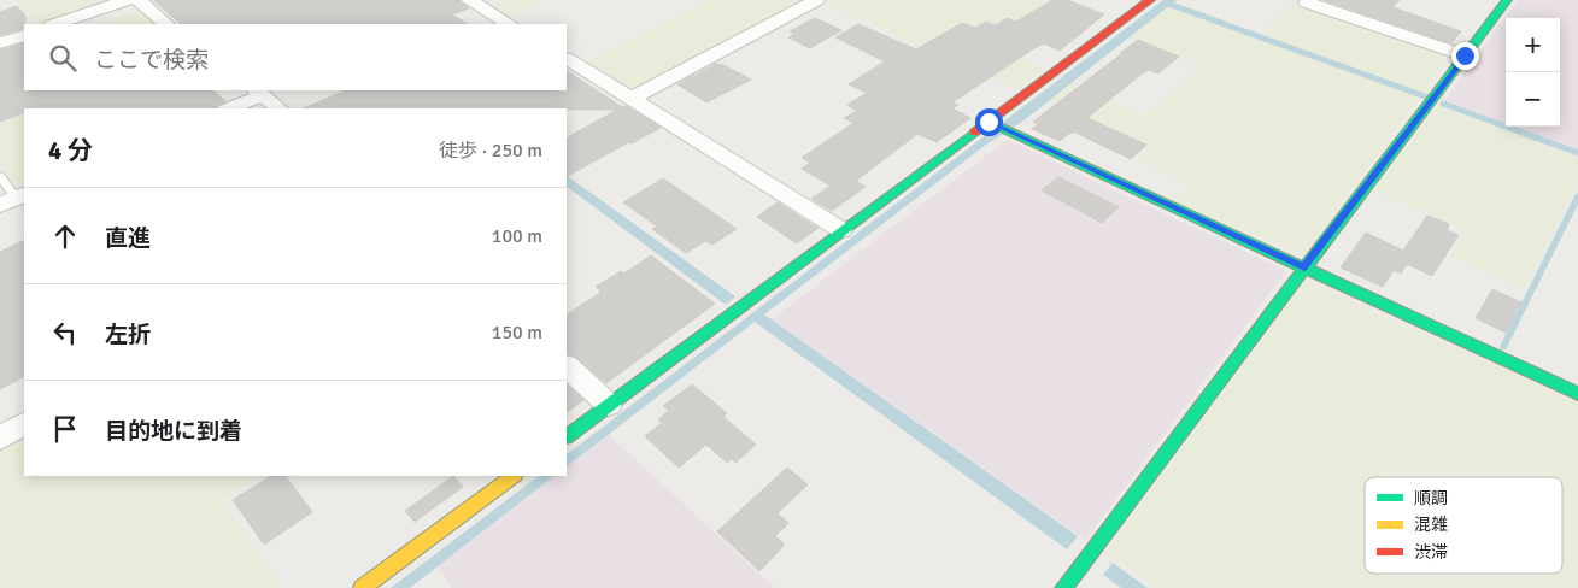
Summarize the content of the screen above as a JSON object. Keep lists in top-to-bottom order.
{
  "legend": ["順調", "混雑", "渋滞"],
  "page": {
    "map_buttons": ["+", "−"],
    "search": "ここで検索",
    "heading": ["4 分", "徒歩 · 250 m"],
    "list": [
      ["直進", "100 m"],
      ["左折", "150 m"],
      "目的地に到着"
    ]
  }
}
